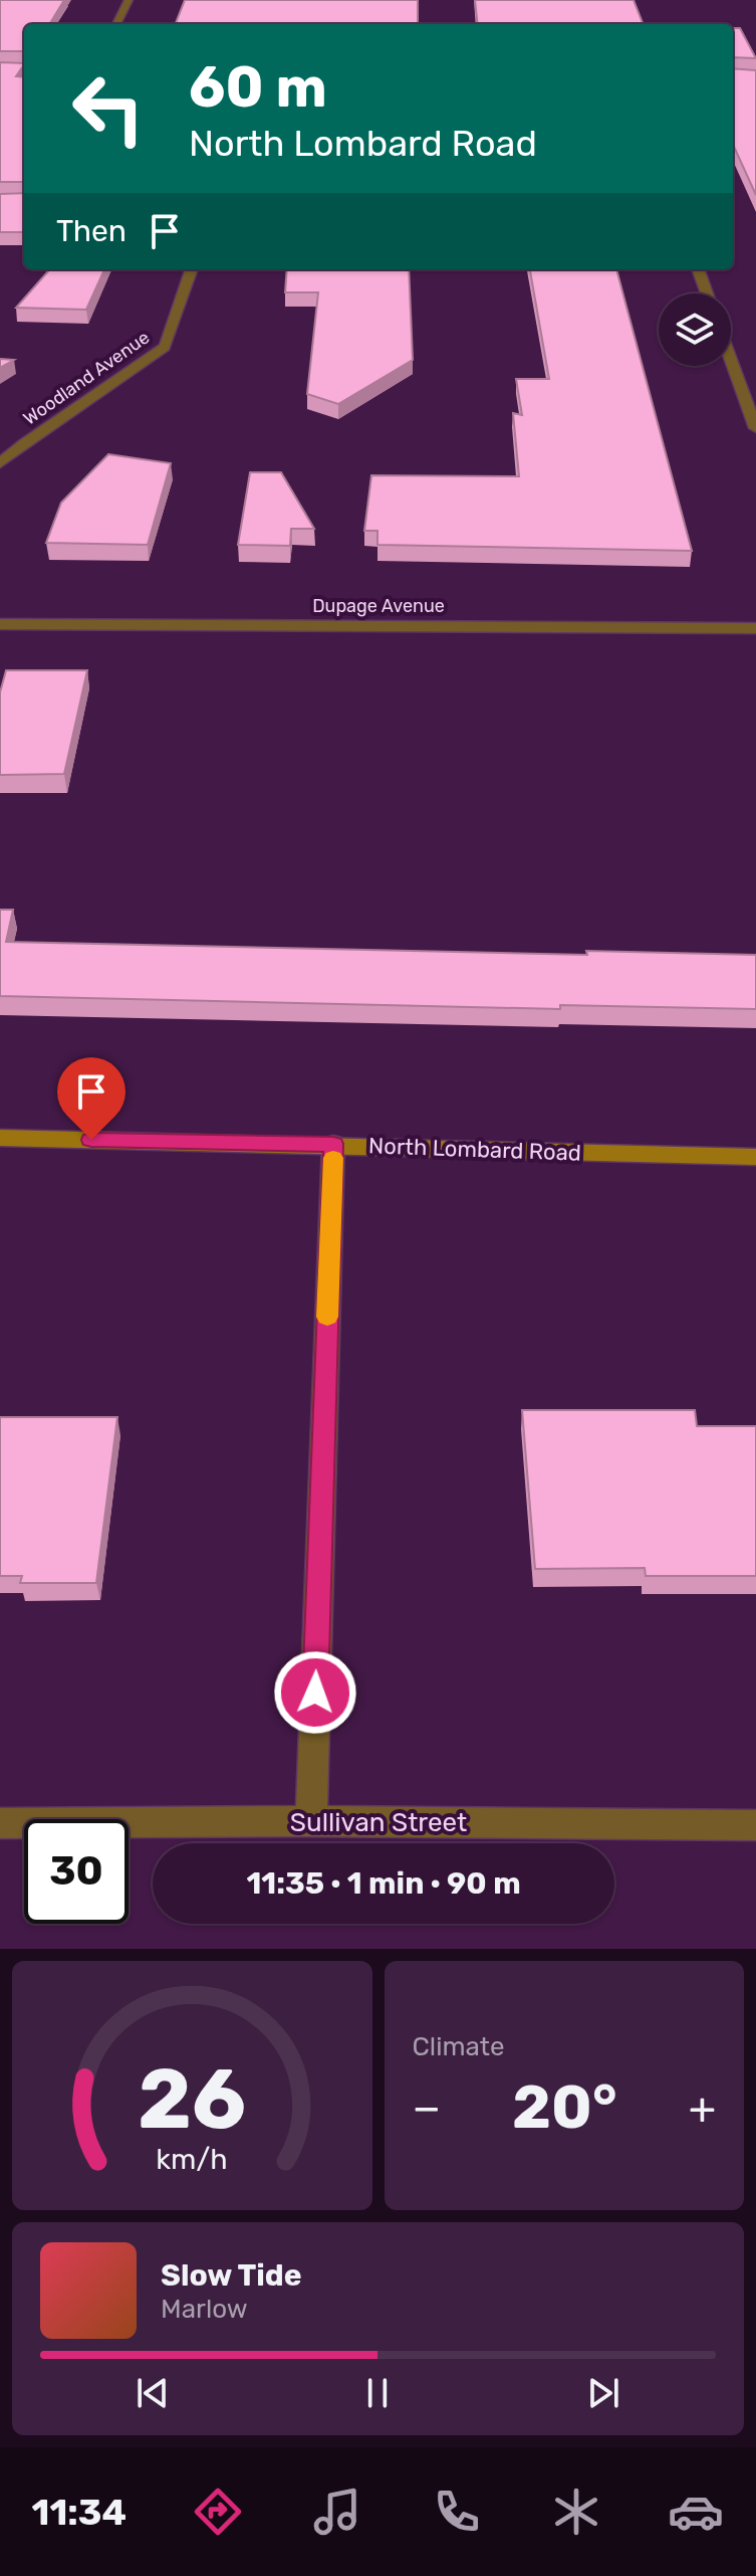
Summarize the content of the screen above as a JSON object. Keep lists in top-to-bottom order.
{
  "streets": {
    "street": [
      "Woodland Avenue",
      "Dupage Avenue",
      "North Lombard Road",
      "Sullivan Street"
    ]
  },
  "page": {
    "turn": ["60 m", "North Lombard Road"],
    "then": "Then",
    "limit": "30",
    "trip": "11:35 · 1 min · 90 m",
    "tile": "Climate",
    "heat": ["−", "20°", "+"],
    "song": ["Slow Tide", "Marlow"],
    "tabs": "11:34",
    "gauge": ["26", "km/h"]
  }
}
